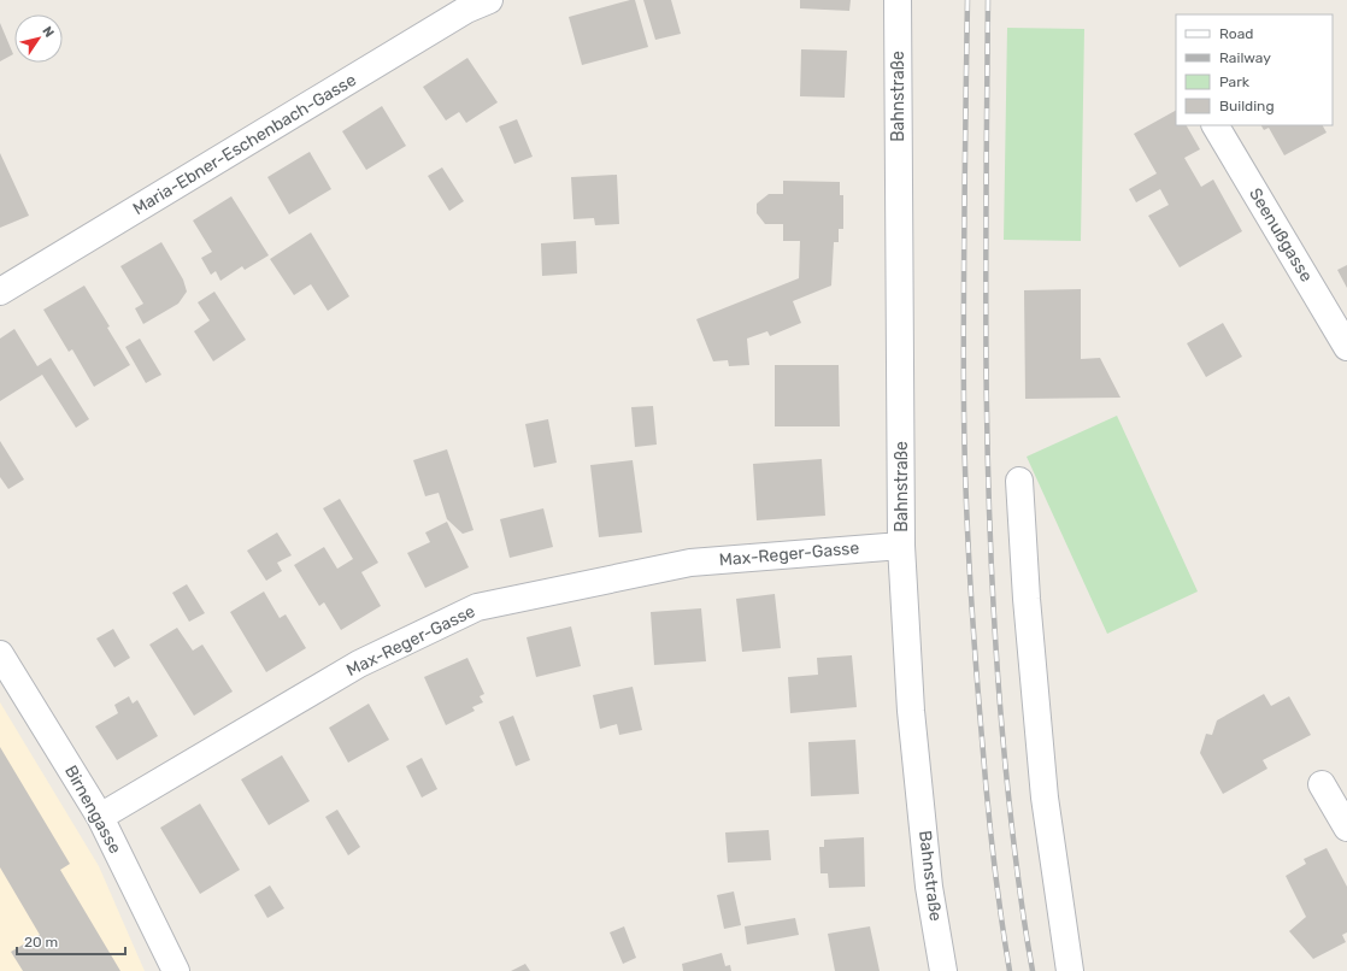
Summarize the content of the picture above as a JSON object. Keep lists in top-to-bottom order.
{
  "streets": {
    "street": [
      "Bahnstraße",
      "Maria-Ebner-Eschenbach-Gasse",
      "Seenußgasse",
      "Max-Reger-Gasse",
      "Birnengasse"
    ]
  },
  "crossings": [
    ["Bahnstraße", "Max-Reger-Gasse"],
    ["Max-Reger-Gasse", "Birnengasse"]
  ],
  "legend": [
    "Road",
    "Railway",
    "Park",
    "Building"
  ],
  "scale_bar": "20 m",
  "north": "top right"
}
